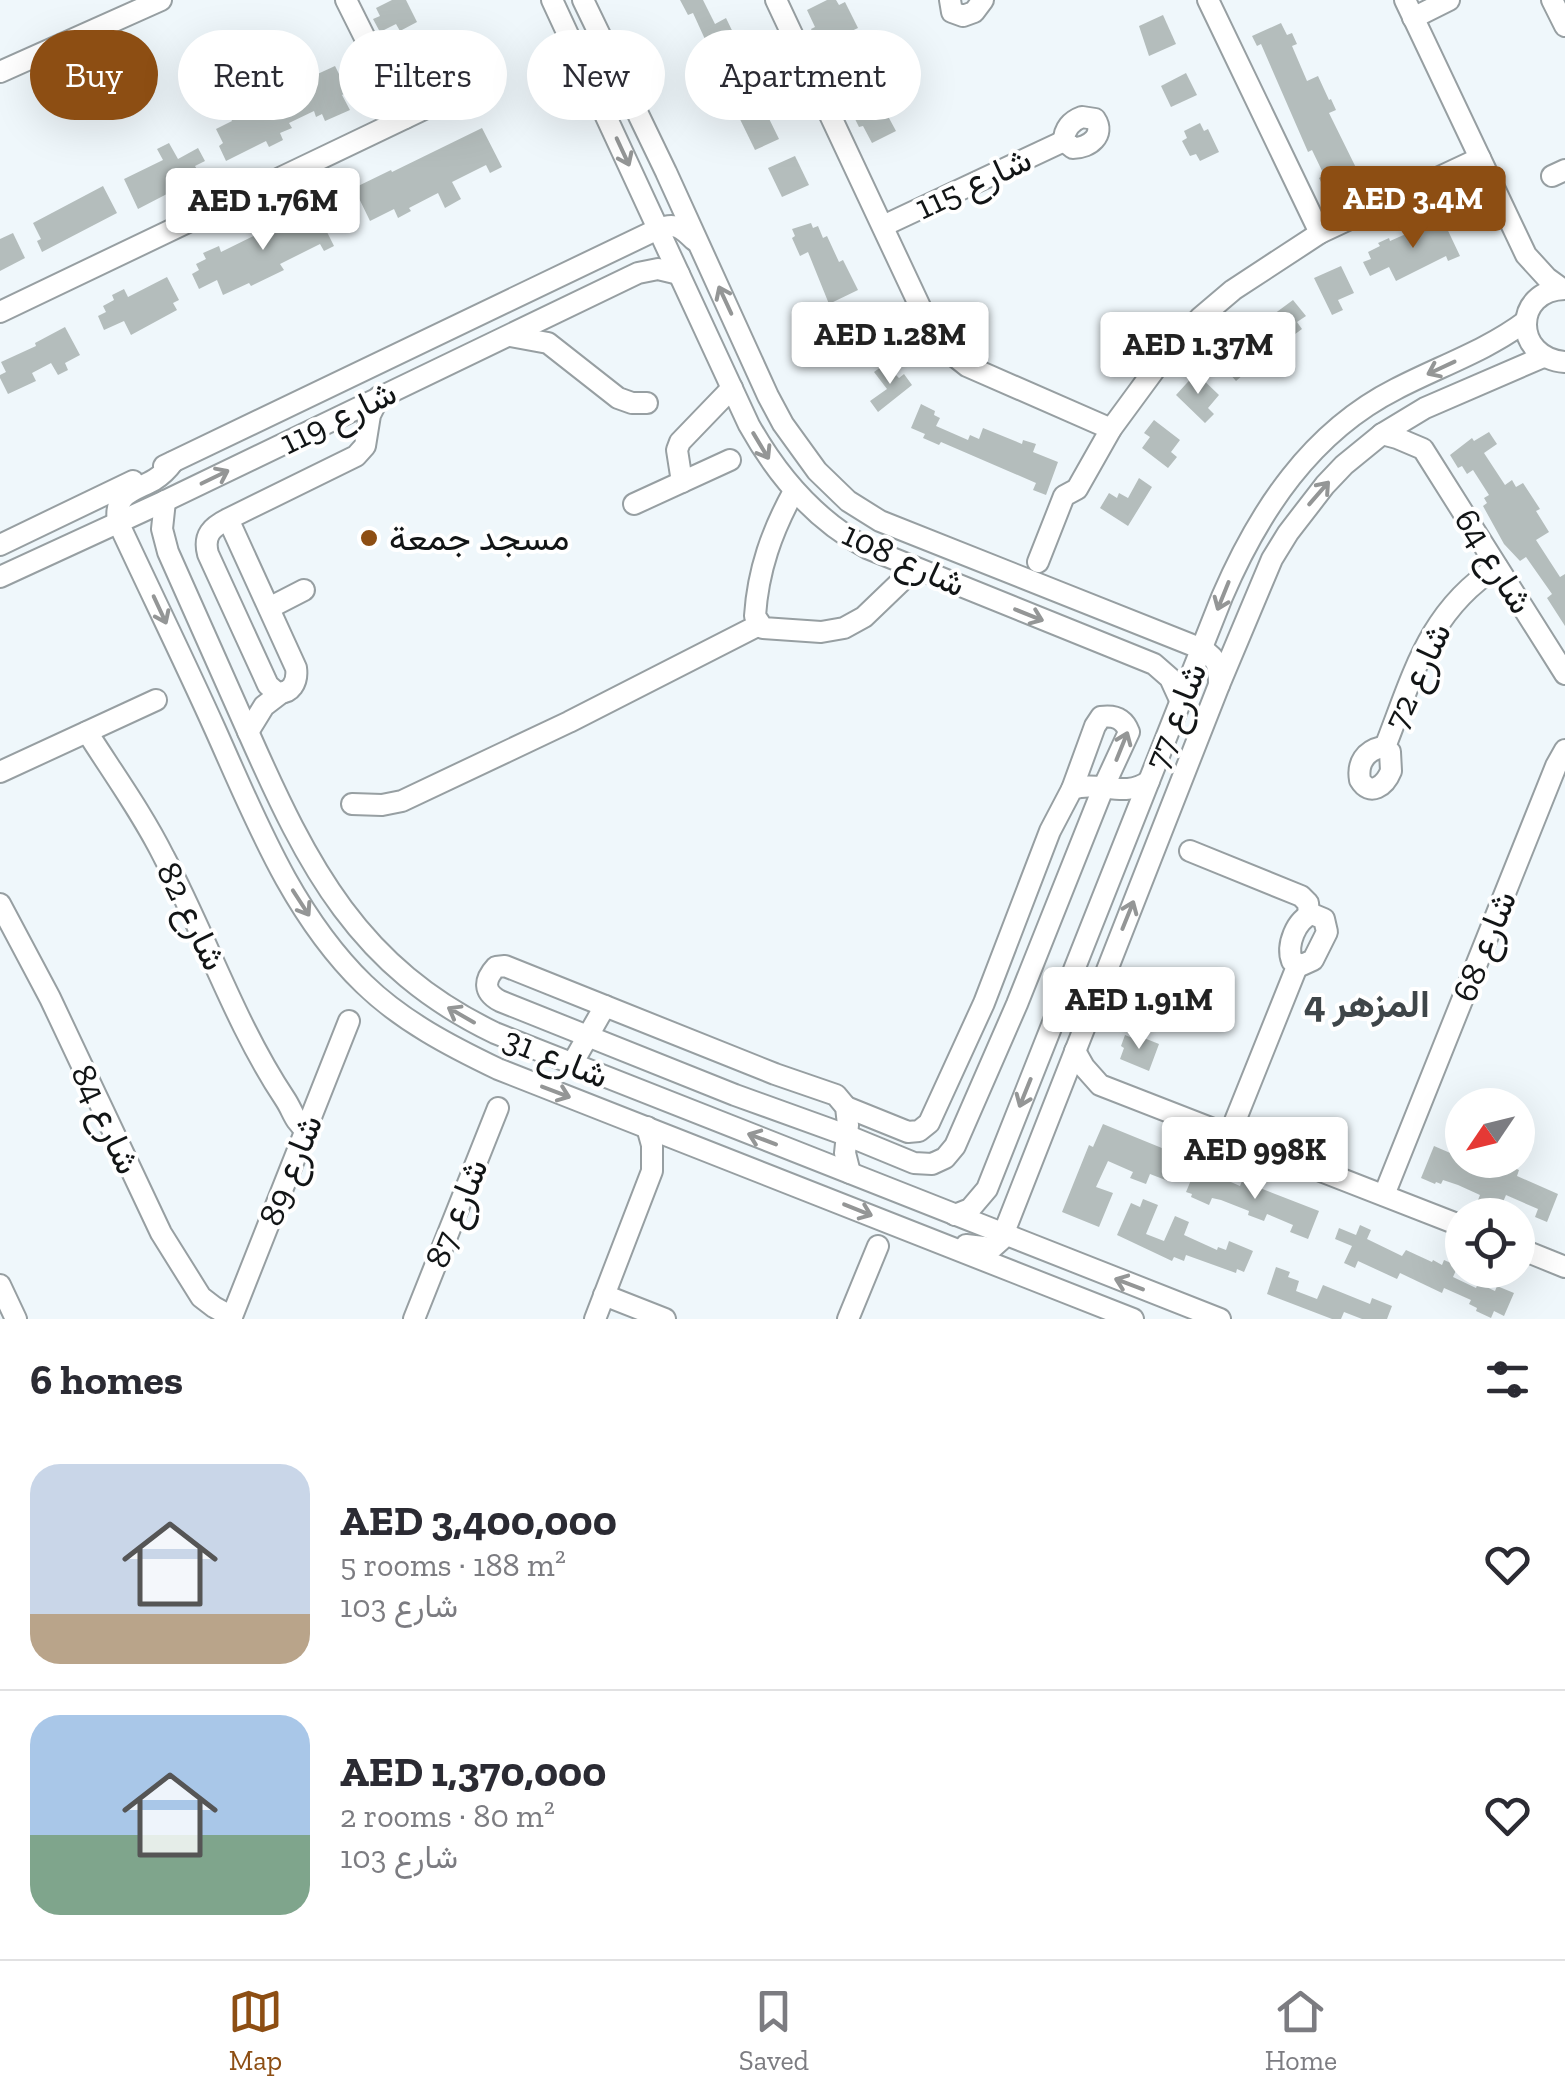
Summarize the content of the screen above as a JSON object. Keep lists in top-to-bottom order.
{
  "streets": {
    "street": [
      "شارع 115",
      "شارع 119",
      "شارع 108",
      "شارع 64",
      "شارع 72",
      "شارع 77",
      "شارع 82",
      "شارع 68",
      "شارع 31",
      "شارع 84",
      "شارع 89",
      "شارع 87"
    ]
  },
  "crossings": [
    ["شارع 119", "شارع 108"],
    ["شارع 119", "شارع 31"],
    ["شارع 108", "شارع 77"],
    ["شارع 64", "شارع 72"],
    ["شارع 77", "شارع 31"],
    ["شارع 82", "شارع 89"],
    ["شارع 84", "شارع 89"]
  ],
  "districts": ["المزهر 4"],
  "places": ["مسجد جمعة"],
  "north": "bottom left",
  "page": {
    "chip": [
      "Buy",
      "Rent",
      "Filters",
      "New",
      "Apartment"
    ],
    "price": [
      "AED 3.4M",
      "AED 1.76M",
      "AED 1.28M",
      "AED 1.37M",
      "AED 1.91M",
      "AED 998K"
    ],
    "heading": "6 homes",
    "list": [
      {
        "name": "AED 3,400,000",
        "note": "5 rooms · 188 m² · شارع 103"
      },
      {
        "name": "AED 1,370,000",
        "note": "2 rooms · 80 m² · شارع 103"
      }
    ],
    "tabs": ["Map", "Saved", "Home"]
  }
}
